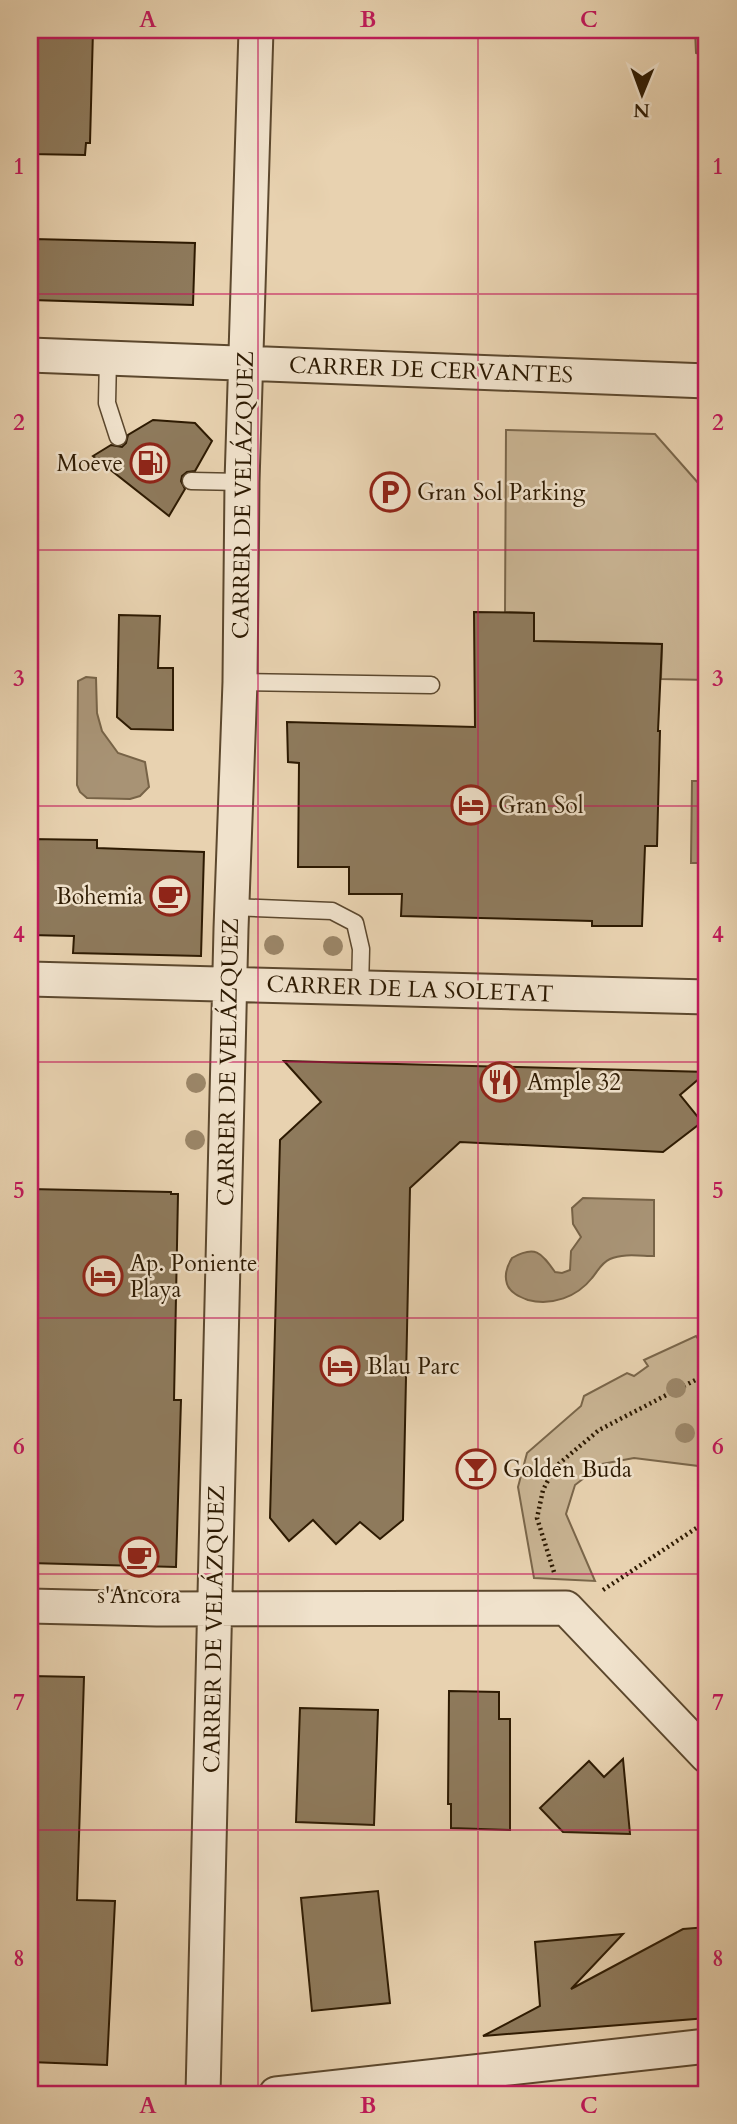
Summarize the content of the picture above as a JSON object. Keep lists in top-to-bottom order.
{
  "streets": {
    "street": ["CARRER DE CERVANTES", "CARRER DE VELÁZQUEZ", "CARRER DE LA SOLETAT"]
  },
  "crossings": [
    ["CARRER DE CERVANTES", "CARRER DE VELÁZQUEZ"],
    ["CARRER DE VELÁZQUEZ", "CARRER DE LA SOLETAT"]
  ],
  "places": {
    "fuel station": ["Moeve"],
    "parking": ["Gran Sol Parking"],
    "hotel": ["Gran Sol", "Ap. Poniente Playa", "Blau Parc"],
    "cafe": ["Bohemia", "s'Ancora"],
    "restaurant": ["Ample 32"],
    "bar": ["Golden Buda"]
  },
  "north": "bottom",
  "grid": {
    "columns": ["A", "B", "C"],
    "rows": [
      "1",
      "2",
      "3",
      "4",
      "5",
      "6",
      "7",
      "8"
    ]
  }
}
